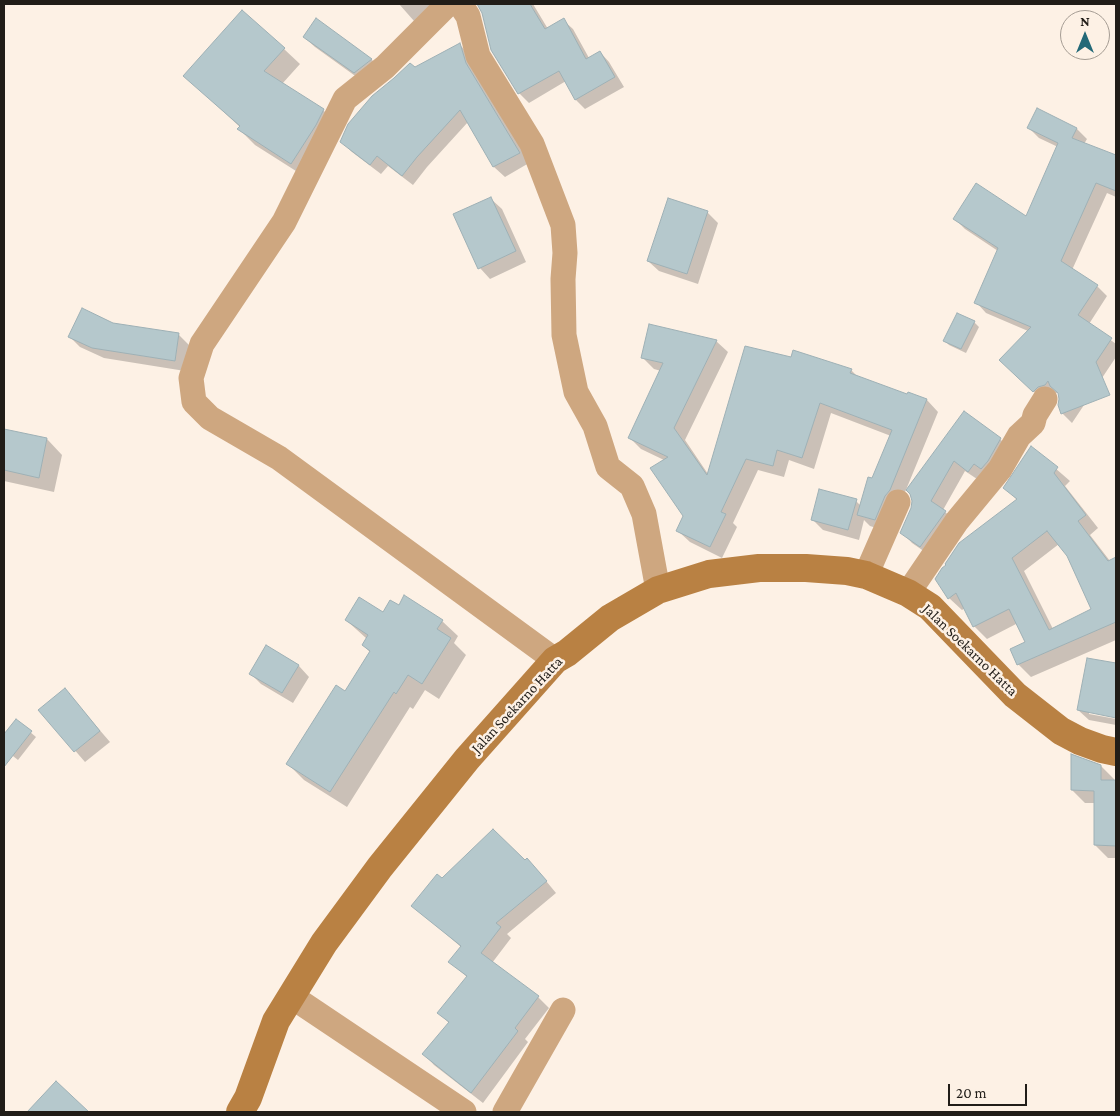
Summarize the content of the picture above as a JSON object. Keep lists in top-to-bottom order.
{
  "streets": {
    "street": ["Jalan Soekarno Hatta"]
  },
  "scale_bar": "20 m",
  "north": "top"
}
